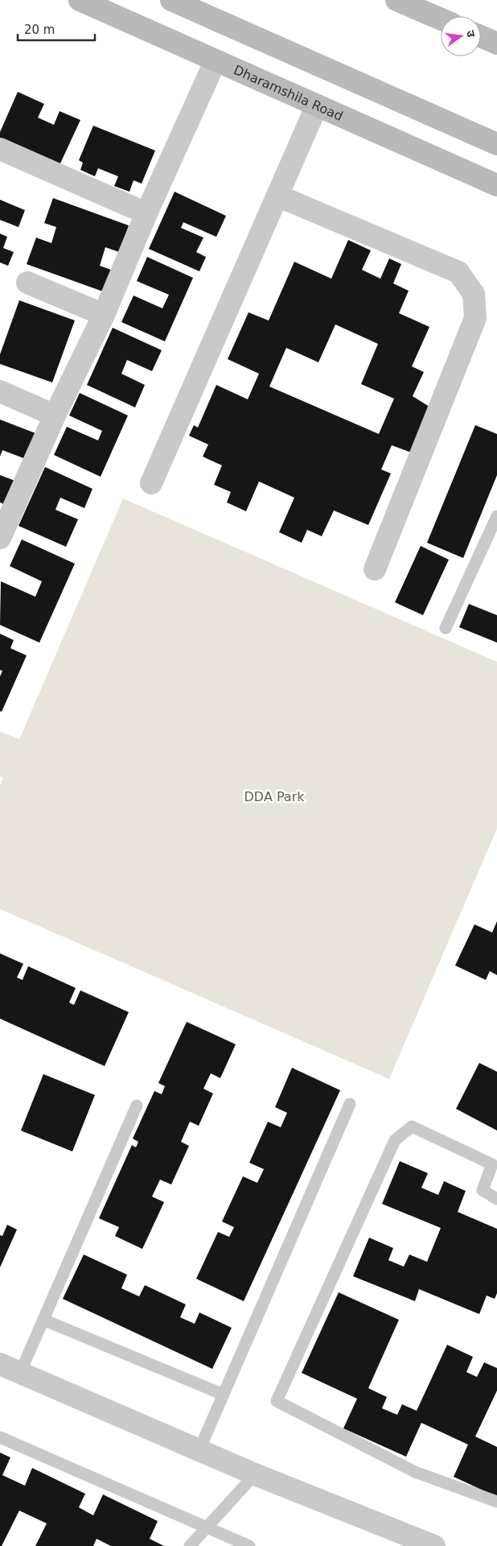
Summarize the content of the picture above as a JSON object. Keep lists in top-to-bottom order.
{
  "streets": {
    "street": ["Dharamshila Road"]
  },
  "parks": ["DDA Park"],
  "scale_bar": "20 m",
  "north": "right"
}
